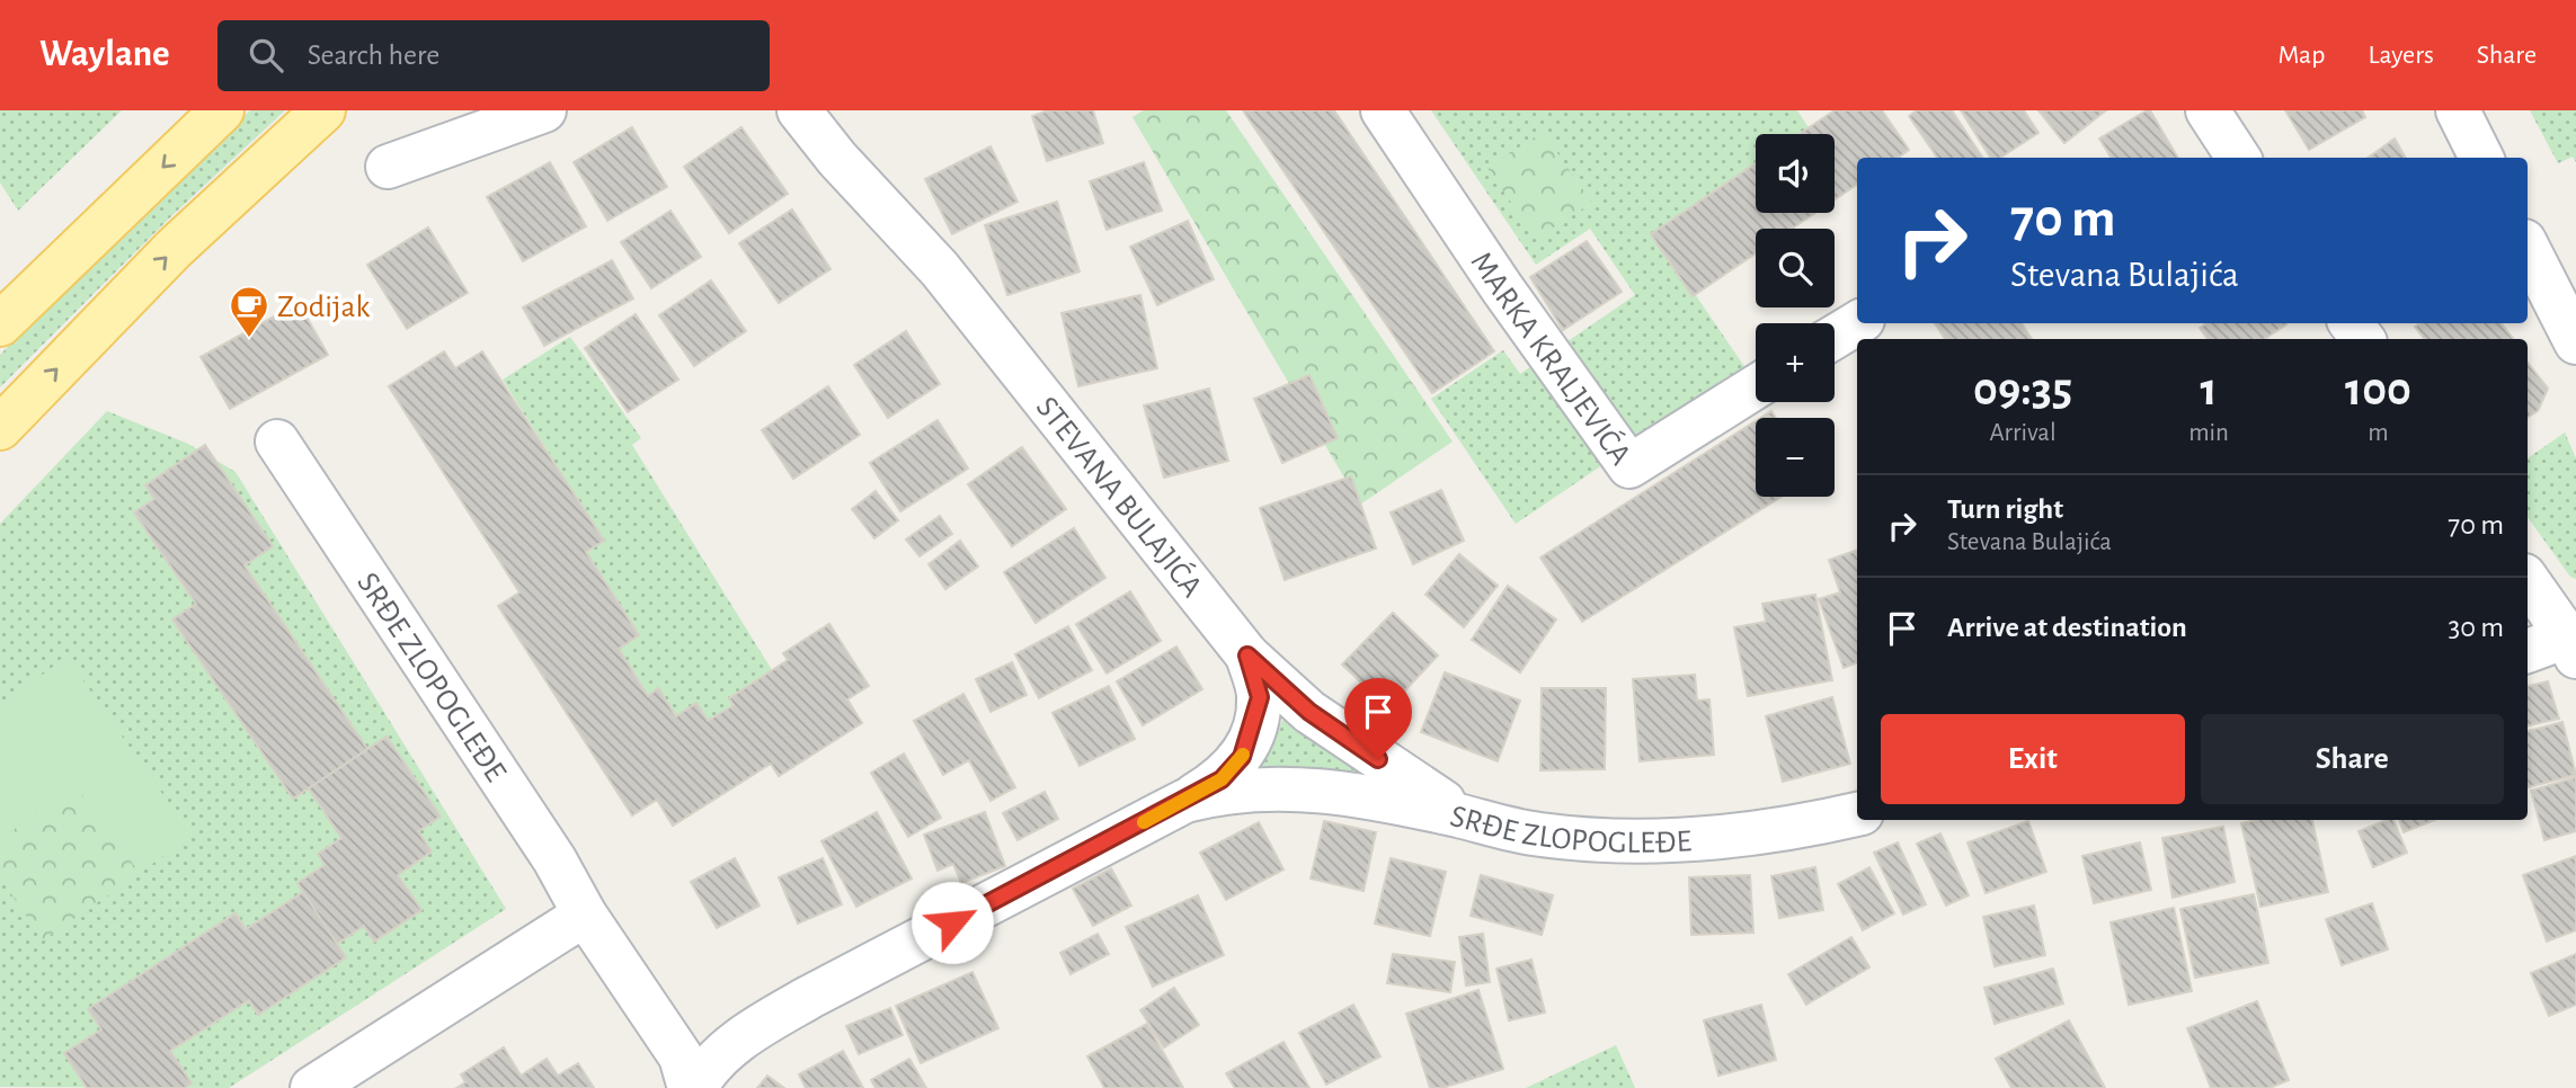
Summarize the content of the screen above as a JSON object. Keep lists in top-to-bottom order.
{
  "streets": {
    "street": ["MARKA KRALJEVIĆA", "STEVANA BULAJIĆA", "SRĐE ZLOPOGLEĐE"]
  },
  "crossings": [
    ["STEVANA BULAJIĆA", "SRĐE ZLOPOGLEĐE"]
  ],
  "places": {
    "cafe": ["Zodijak"]
  },
  "page": {
    "header": "Waylane",
    "search": "Search here",
    "nav": ["Map", "Layers", "Share"],
    "map_buttons": ["+", "−"],
    "turn": ["70 m", "Stevana Bulajića"],
    "eta": [
      "09:35",
      "Arrival",
      "1",
      "min",
      "100",
      "m"
    ],
    "list": [
      {
        "name": "Turn right",
        "note": "Stevana Bulajića",
        "value": "70 m"
      },
      {
        "name": "Arrive at destination",
        "value": "30 m"
      }
    ],
    "buttons": ["Exit", "Share"]
  }
}
